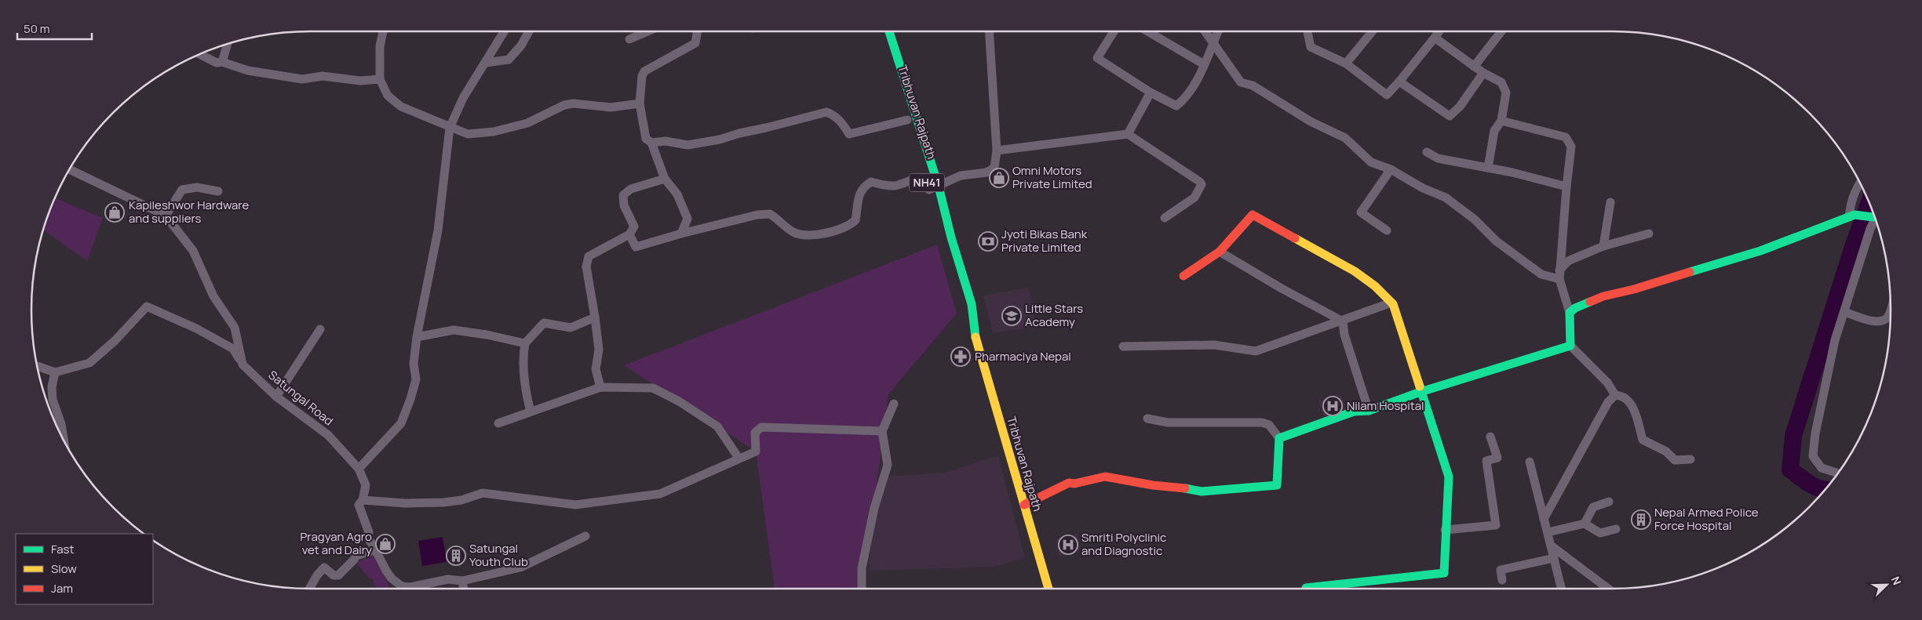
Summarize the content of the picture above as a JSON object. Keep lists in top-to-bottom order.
{
  "streets": {
    "main road": ["Tribhuvan Rajpath", "NH41"],
    "street": ["Satungal Road"]
  },
  "places": {
    "shop": ["Omni Motors Private Limited", "Kapileshwor Hardware and suppliers", "Pragyan Agro vet and Dairy"],
    "bank": ["Jyoti Bikas Bank Private Limited"],
    "school or university": ["Little Stars Academy"],
    "pharmacy": ["Pharmaciya Nepal"],
    "hospital": ["Nilam Hospital", "Smriti Polyclinic and Diagnostic"],
    "building": ["Nepal Armed Police Force Hospital", "Satungal Youth Club"]
  },
  "legend": ["Fast", "Slow", "Jam"],
  "scale_bar": "50 m",
  "north": "top right"
}
